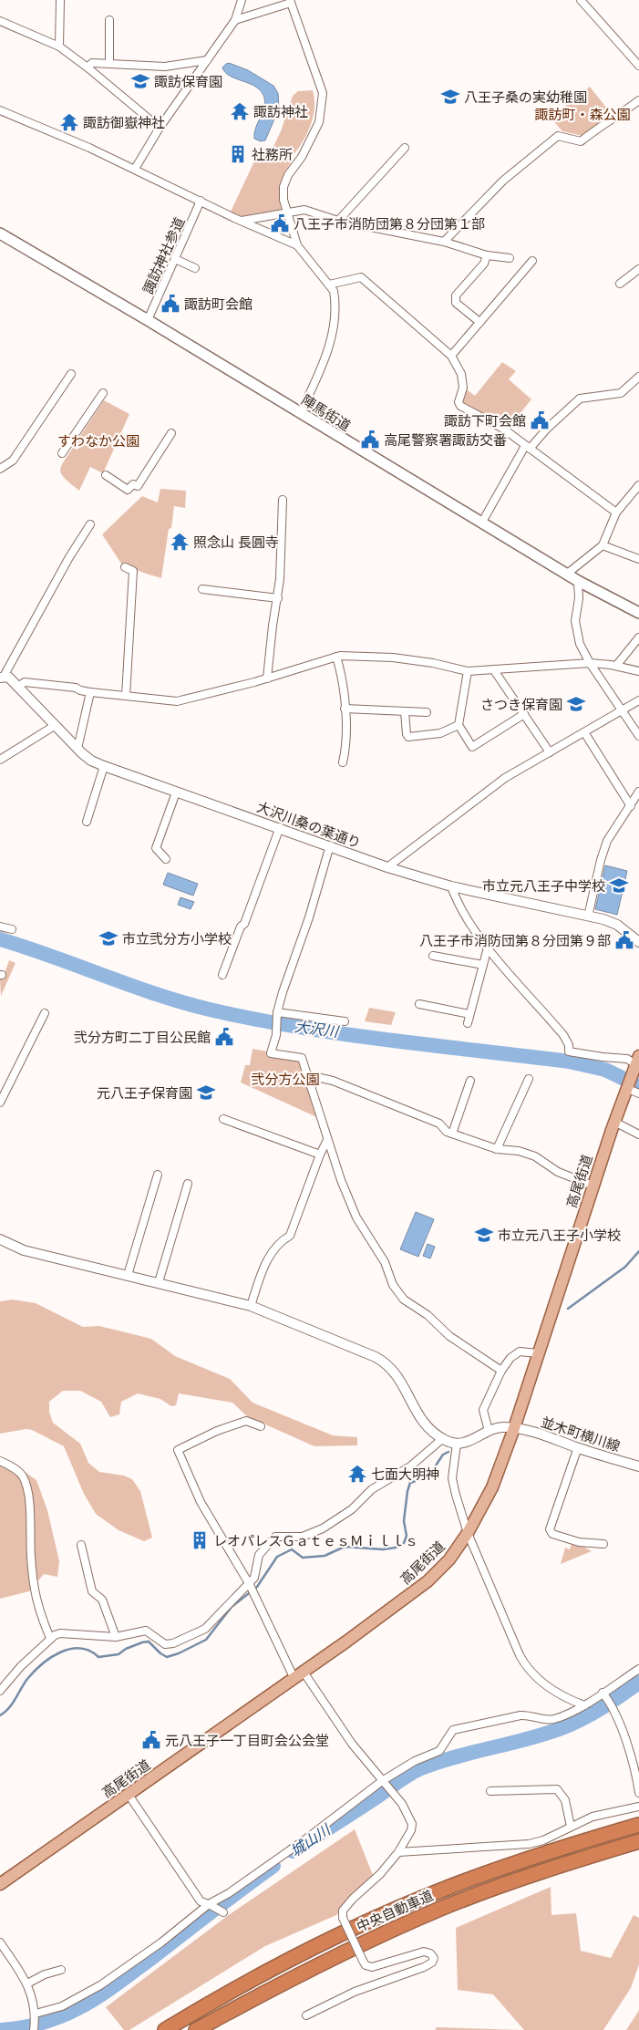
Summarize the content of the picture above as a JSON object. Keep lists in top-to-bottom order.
{
  "streets": {
    "highway": ["中央自動車道"],
    "main road": ["陣馬街道", "高尾街道"],
    "street": ["諏訪神社参道", "大沢川桑の葉通り", "並木町横川線"]
  },
  "crossings": [
    ["諏訪神社参道", "陣馬街道"],
    ["高尾街道", "並木町横川線"]
  ],
  "water": ["大沢川", "城山川"],
  "parks": ["諏訪町・森公園", "すわなか公園", "弐分方公園"],
  "places": {
    "school or university": [
      "諏訪保育園",
      "八王子桑の実幼稚園",
      "さつき保育園",
      "市立元八王子中学校",
      "市立弐分方小学校",
      "元八王子保育園",
      "市立元八王子小学校"
    ],
    "temple": [
      "諏訪神社",
      "諏訪御嶽神社",
      "照念山 長圓寺",
      "七面大明神"
    ],
    "building": ["社務所", "レオパレスＧａｔｅｓＭｉｌｌｓ"],
    "public building": [
      "八王子市消防団第８分団第１部",
      "諏訪町会館",
      "諏訪下町会館",
      "高尾警察署諏訪交番",
      "八王子市消防団第８分団第９部",
      "弐分方町二丁目公民館",
      "元八王子一丁目町会公会堂"
    ]
  }
}
